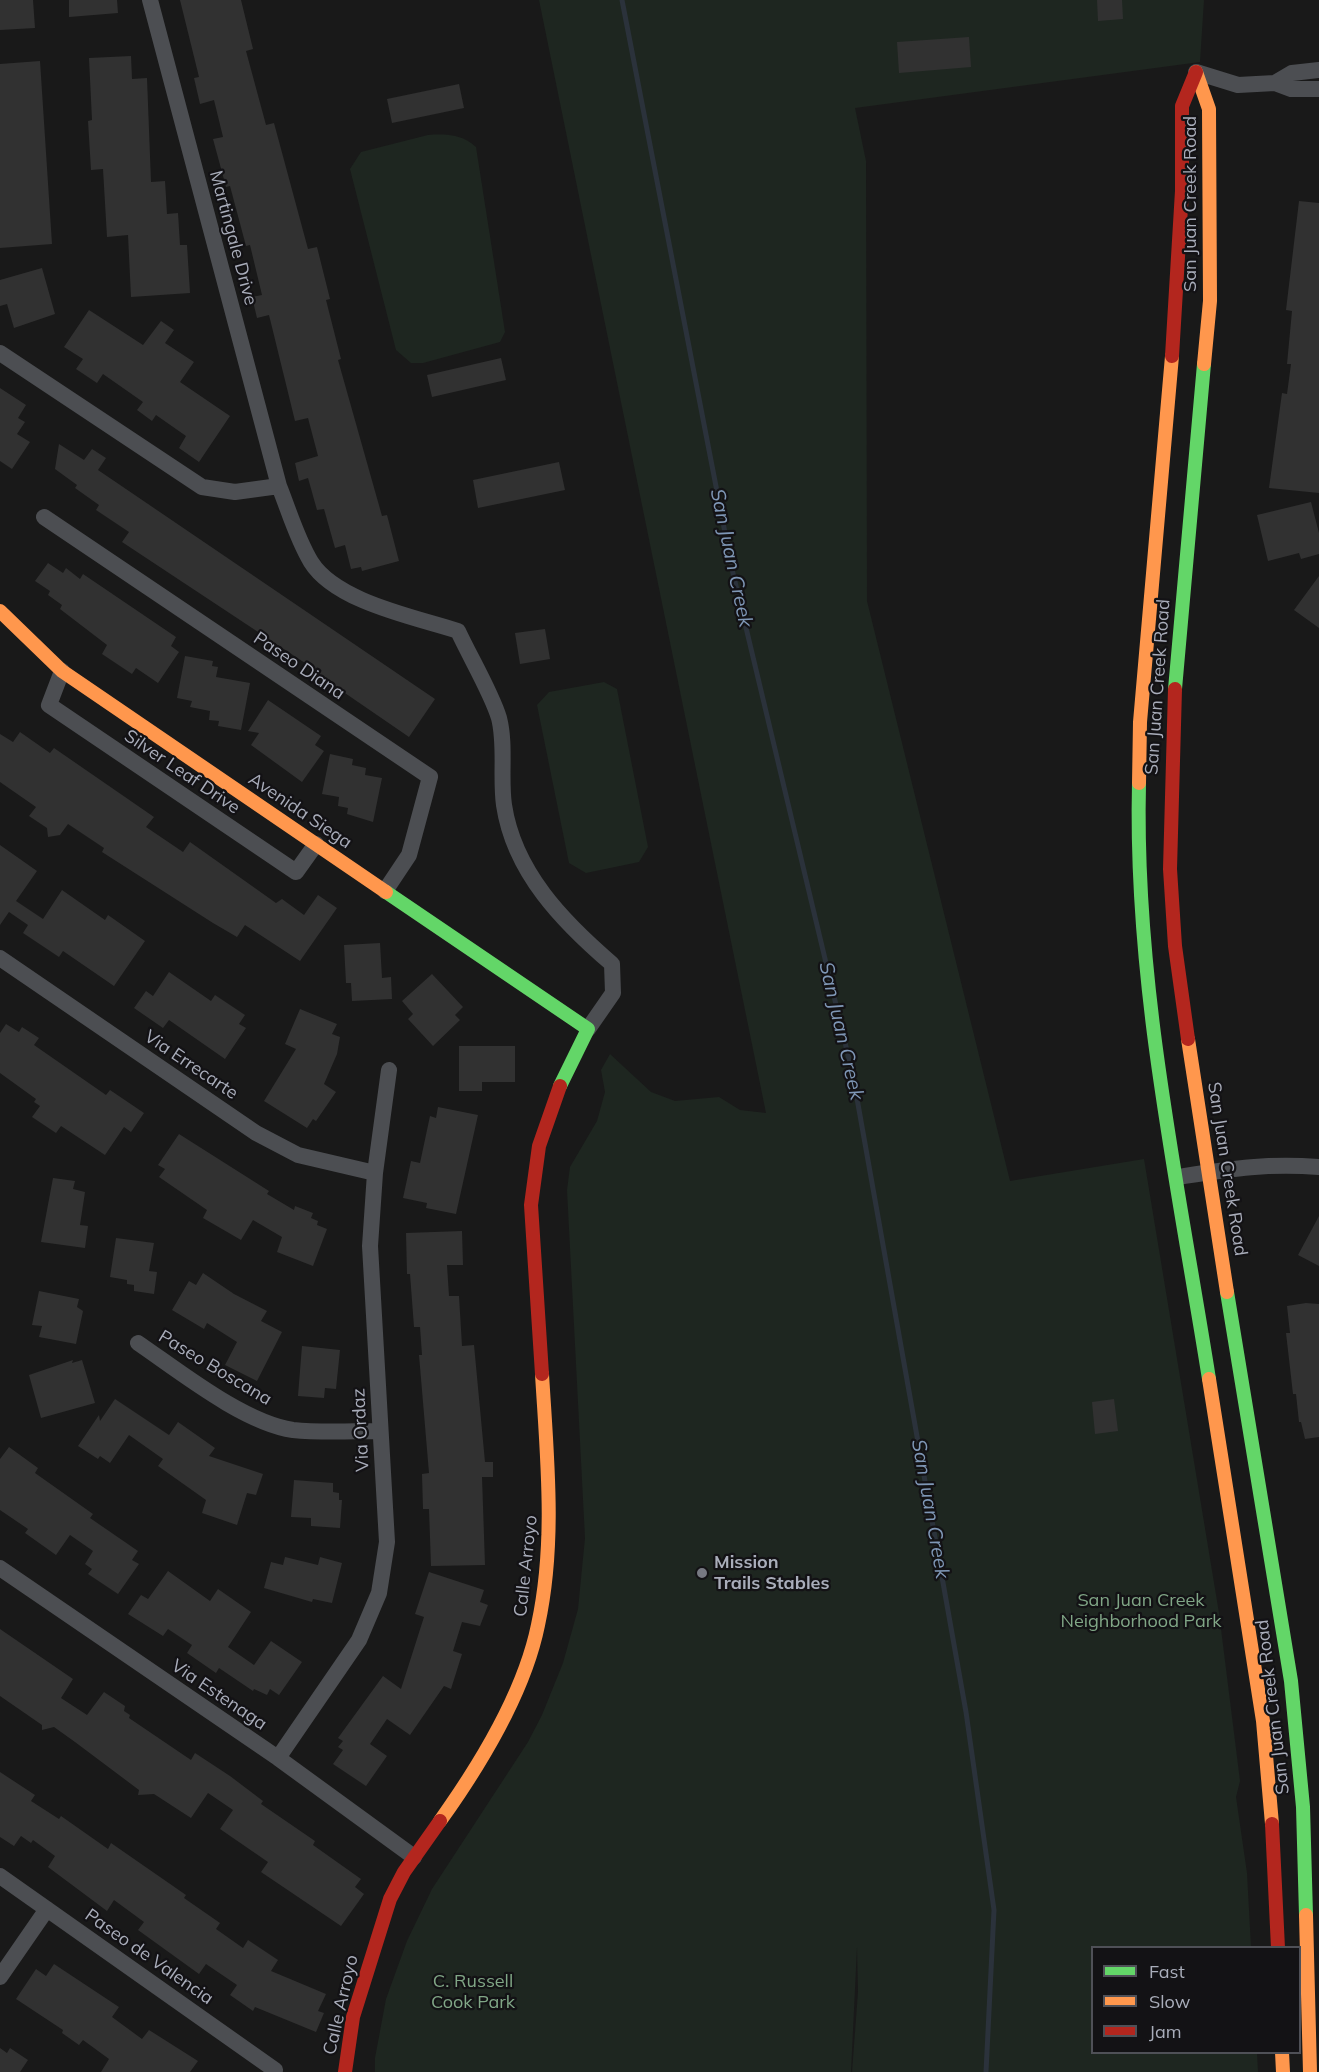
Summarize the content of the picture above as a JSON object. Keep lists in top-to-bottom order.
{
  "streets": {
    "street": [
      "San Juan Creek Road",
      "Martingale Drive",
      "Paseo Diana",
      "Silver Leaf Drive",
      "Avenida Siega",
      "Via Errecarte",
      "Paseo Boscana",
      "Via Ordaz",
      "Calle Arroyo",
      "Via Estenaga",
      "Paseo de Valencia"
    ]
  },
  "crossings": [
    ["Martingale Drive", "Avenida Siega"],
    ["Martingale Drive", "Calle Arroyo"],
    ["Paseo Diana", "Avenida Siega"],
    ["Silver Leaf Drive", "Avenida Siega"],
    ["Avenida Siega", "Calle Arroyo"],
    ["Via Errecarte", "Via Ordaz"],
    ["Paseo Boscana", "Via Ordaz"],
    ["Via Ordaz", "Via Estenaga"],
    ["Calle Arroyo", "Via Estenaga"]
  ],
  "water": ["San Juan Creek"],
  "parks": ["San Juan Creek Neighborhood Park", "C. Russell Cook Park"],
  "places": ["Mission Trails Stables"],
  "legend": ["Fast", "Slow", "Jam"]
}
